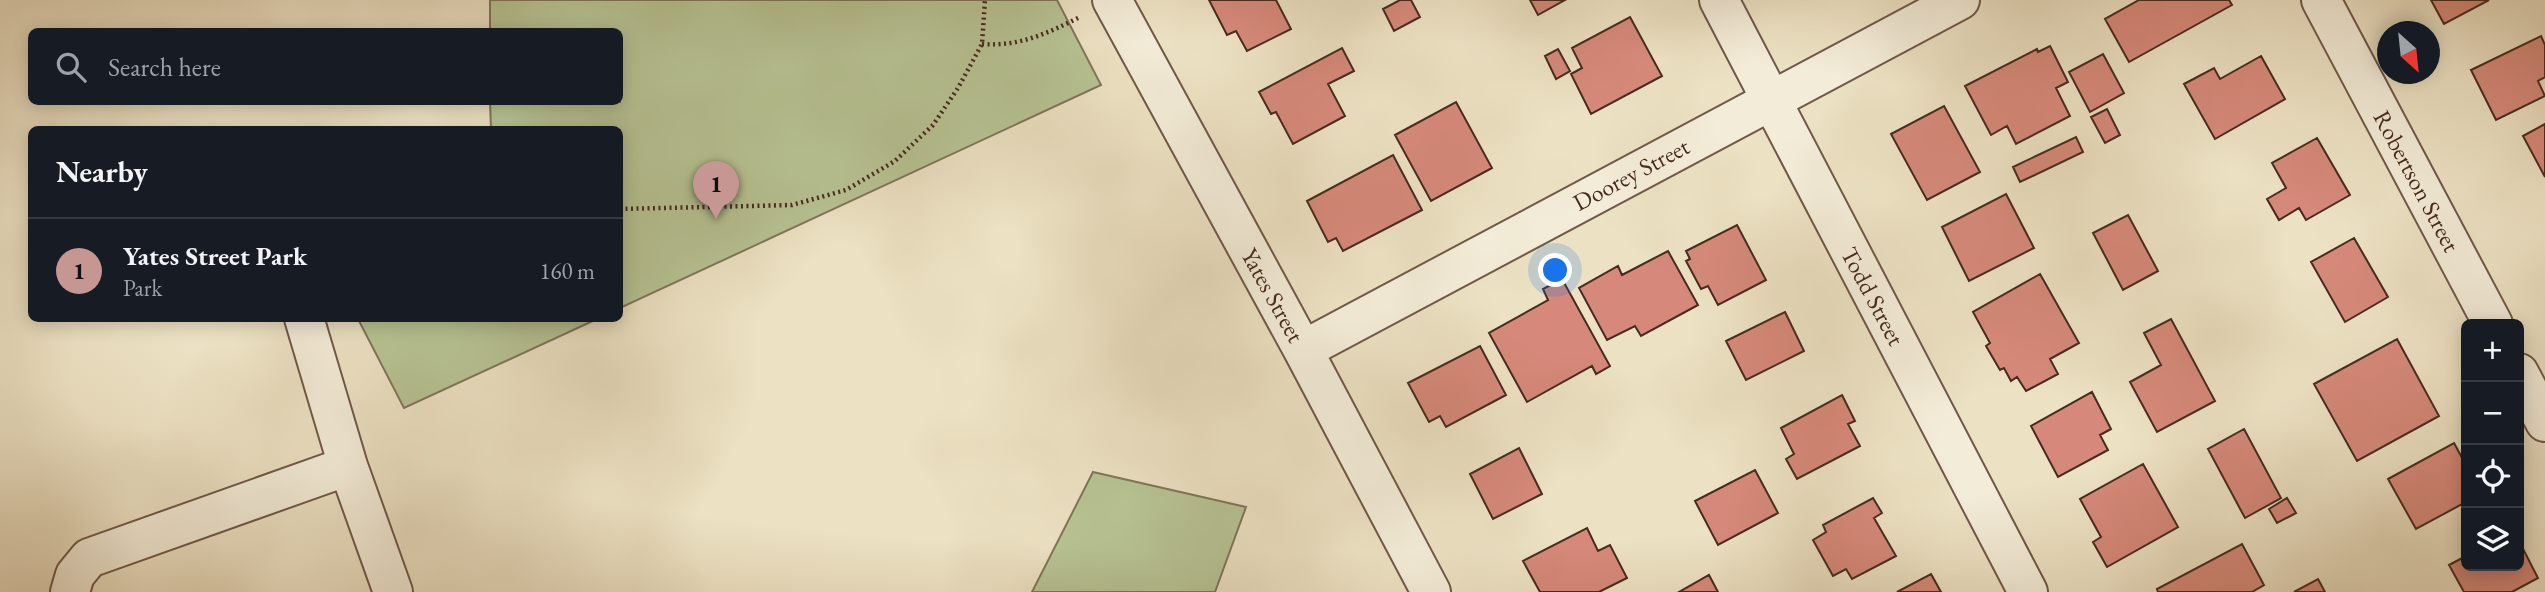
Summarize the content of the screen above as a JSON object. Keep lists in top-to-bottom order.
{
  "streets": {
    "street": [
      "Doorey Street",
      "Robertson Street",
      "Yates Street",
      "Todd Street"
    ]
  },
  "crossings": [
    ["Doorey Street", "Yates Street"],
    ["Doorey Street", "Todd Street"]
  ],
  "north": "bottom right",
  "page": {
    "search": "Search here",
    "heading": "Nearby",
    "pins": "1",
    "list": [
      {
        "mark": "1",
        "name": "Yates Street Park",
        "note": "Park",
        "value": "160 m"
      }
    ],
    "map_buttons": ["+", "−"]
  }
}
